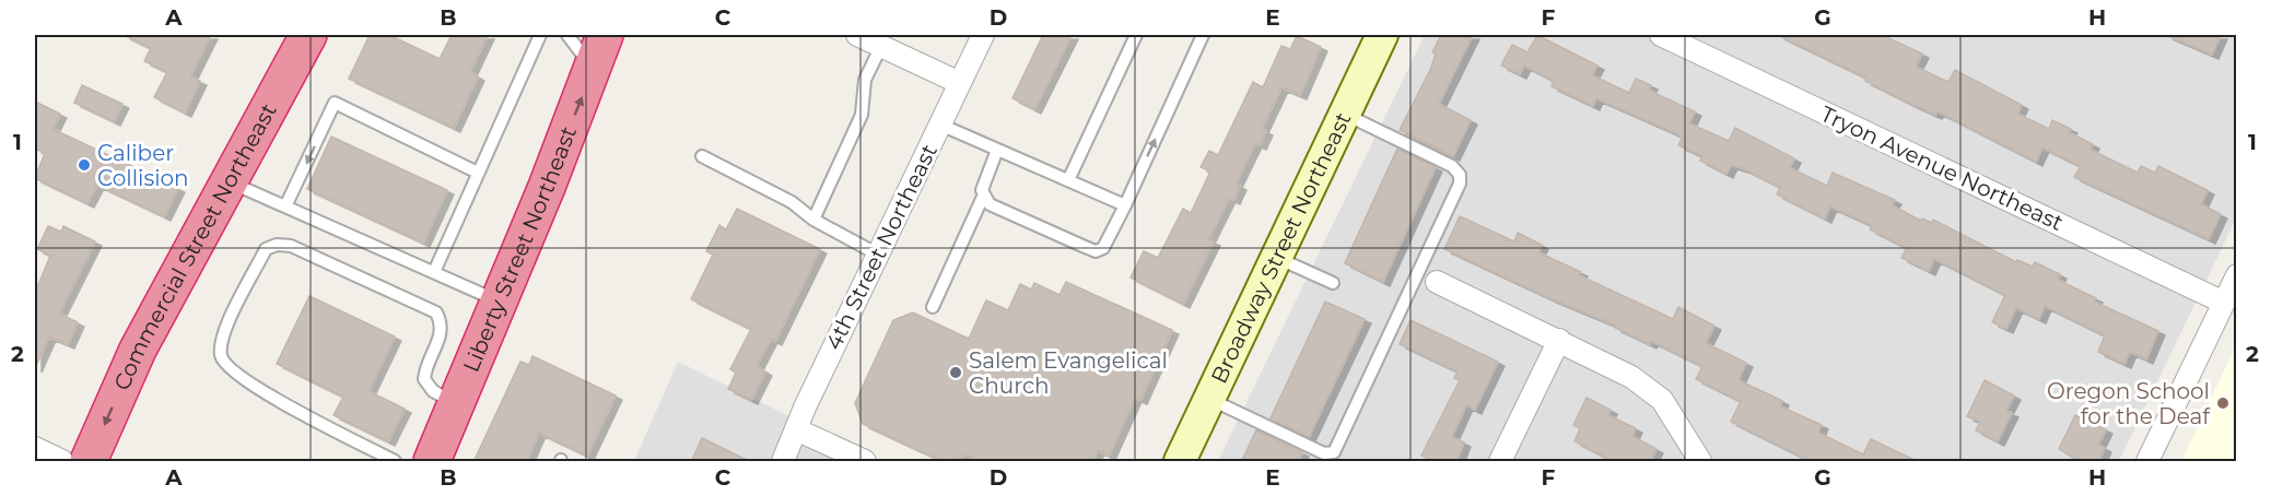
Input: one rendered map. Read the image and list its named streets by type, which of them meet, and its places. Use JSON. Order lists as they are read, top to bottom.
{
  "streets": {
    "highway": ["Commercial Street Northeast", "Liberty Street Northeast"],
    "main road": ["Broadway Street Northeast"],
    "street": ["Tryon Avenue Northeast", "4th Street Northeast"]
  },
  "one_way": ["Commercial Street Northeast", "Liberty Street Northeast"],
  "places": ["Caliber Collision", "Salem Evangelical Church", "Oregon School for the Deaf"],
  "grid": {
    "columns": [
      "A",
      "B",
      "C",
      "D",
      "E",
      "F",
      "G",
      "H"
    ],
    "rows": ["1", "2"]
  }
}
